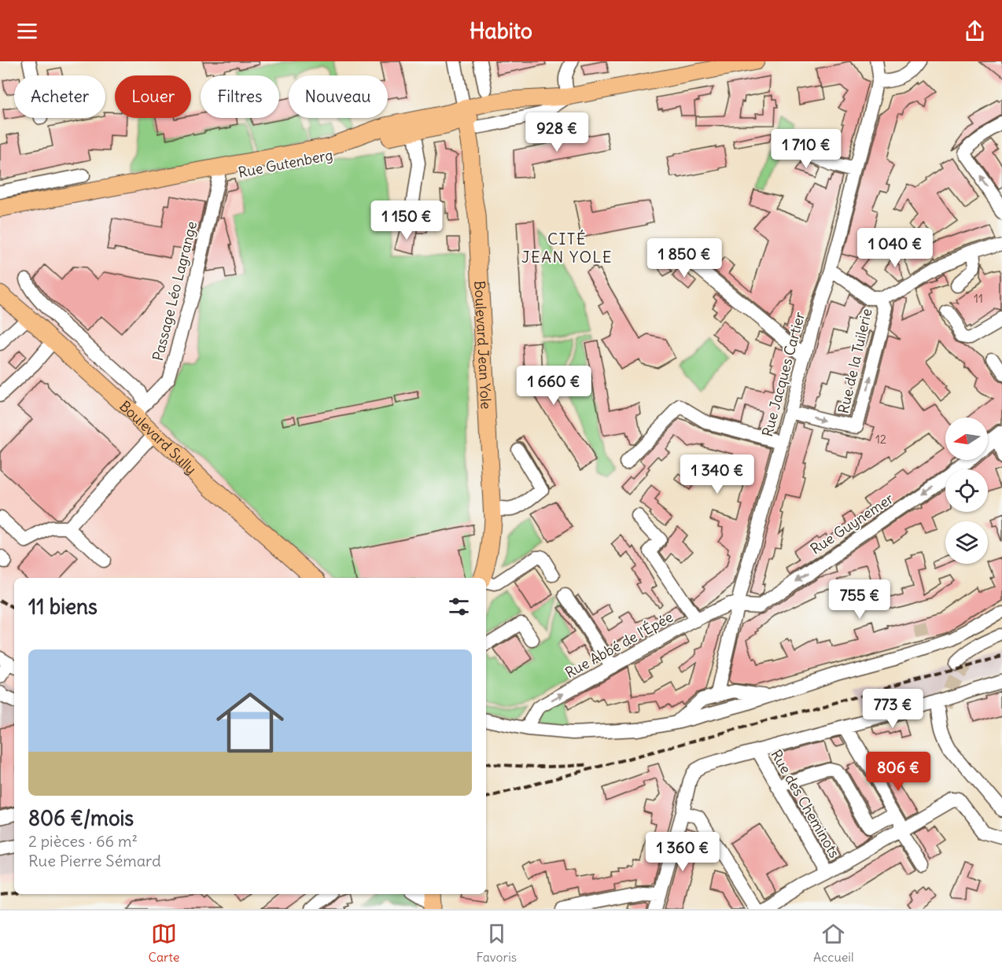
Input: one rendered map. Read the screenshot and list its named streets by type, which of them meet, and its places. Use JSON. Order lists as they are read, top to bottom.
{
  "streets": {
    "main road": ["Rue Gutenberg", "Boulevard Jean Yole", "Boulevard Sully"],
    "street": [
      "Passage Léo Lagrange",
      "Rue de la Tuilerie",
      "Rue Jacques Cartier",
      "Rue Guynemer",
      "Rue Abbé de l'Épée",
      "Rue des Cheminots"
    ]
  },
  "crossings": [
    ["Rue Gutenberg", "Passage Léo Lagrange"],
    ["Rue Gutenberg", "Boulevard Jean Yole"],
    ["Passage Léo Lagrange", "Boulevard Sully"],
    ["Rue de la Tuilerie", "Rue Jacques Cartier"],
    ["Rue Jacques Cartier", "Rue Guynemer"],
    ["Rue Jacques Cartier", "Rue Abbé de l'Épée"],
    ["Rue Guynemer", "Rue Abbé de l'Épée"]
  ],
  "one_way": ["Rue Abbé de l'Épée"],
  "districts": ["CITÉ JEAN YOLE"],
  "house_numbers": ["11", "12"],
  "north": "left",
  "page": {
    "header": "Habito",
    "chip": [
      "Acheter",
      "Louer",
      "Filtres",
      "Nouveau"
    ],
    "price": [
      "928 €",
      "1 710 €",
      "1 150 €",
      "1 040 €",
      "1 850 €",
      "1 660 €",
      "1 340 €",
      "755 €",
      "773 €",
      "806 €",
      "1 360 €"
    ],
    "heading": "11 biens",
    "list": [
      {
        "name": "806 €/mois",
        "note": "2 pièces · 66 m² · Rue Pierre Sémard"
      }
    ],
    "tabs": ["Carte", "Favoris", "Accueil"]
  }
}
